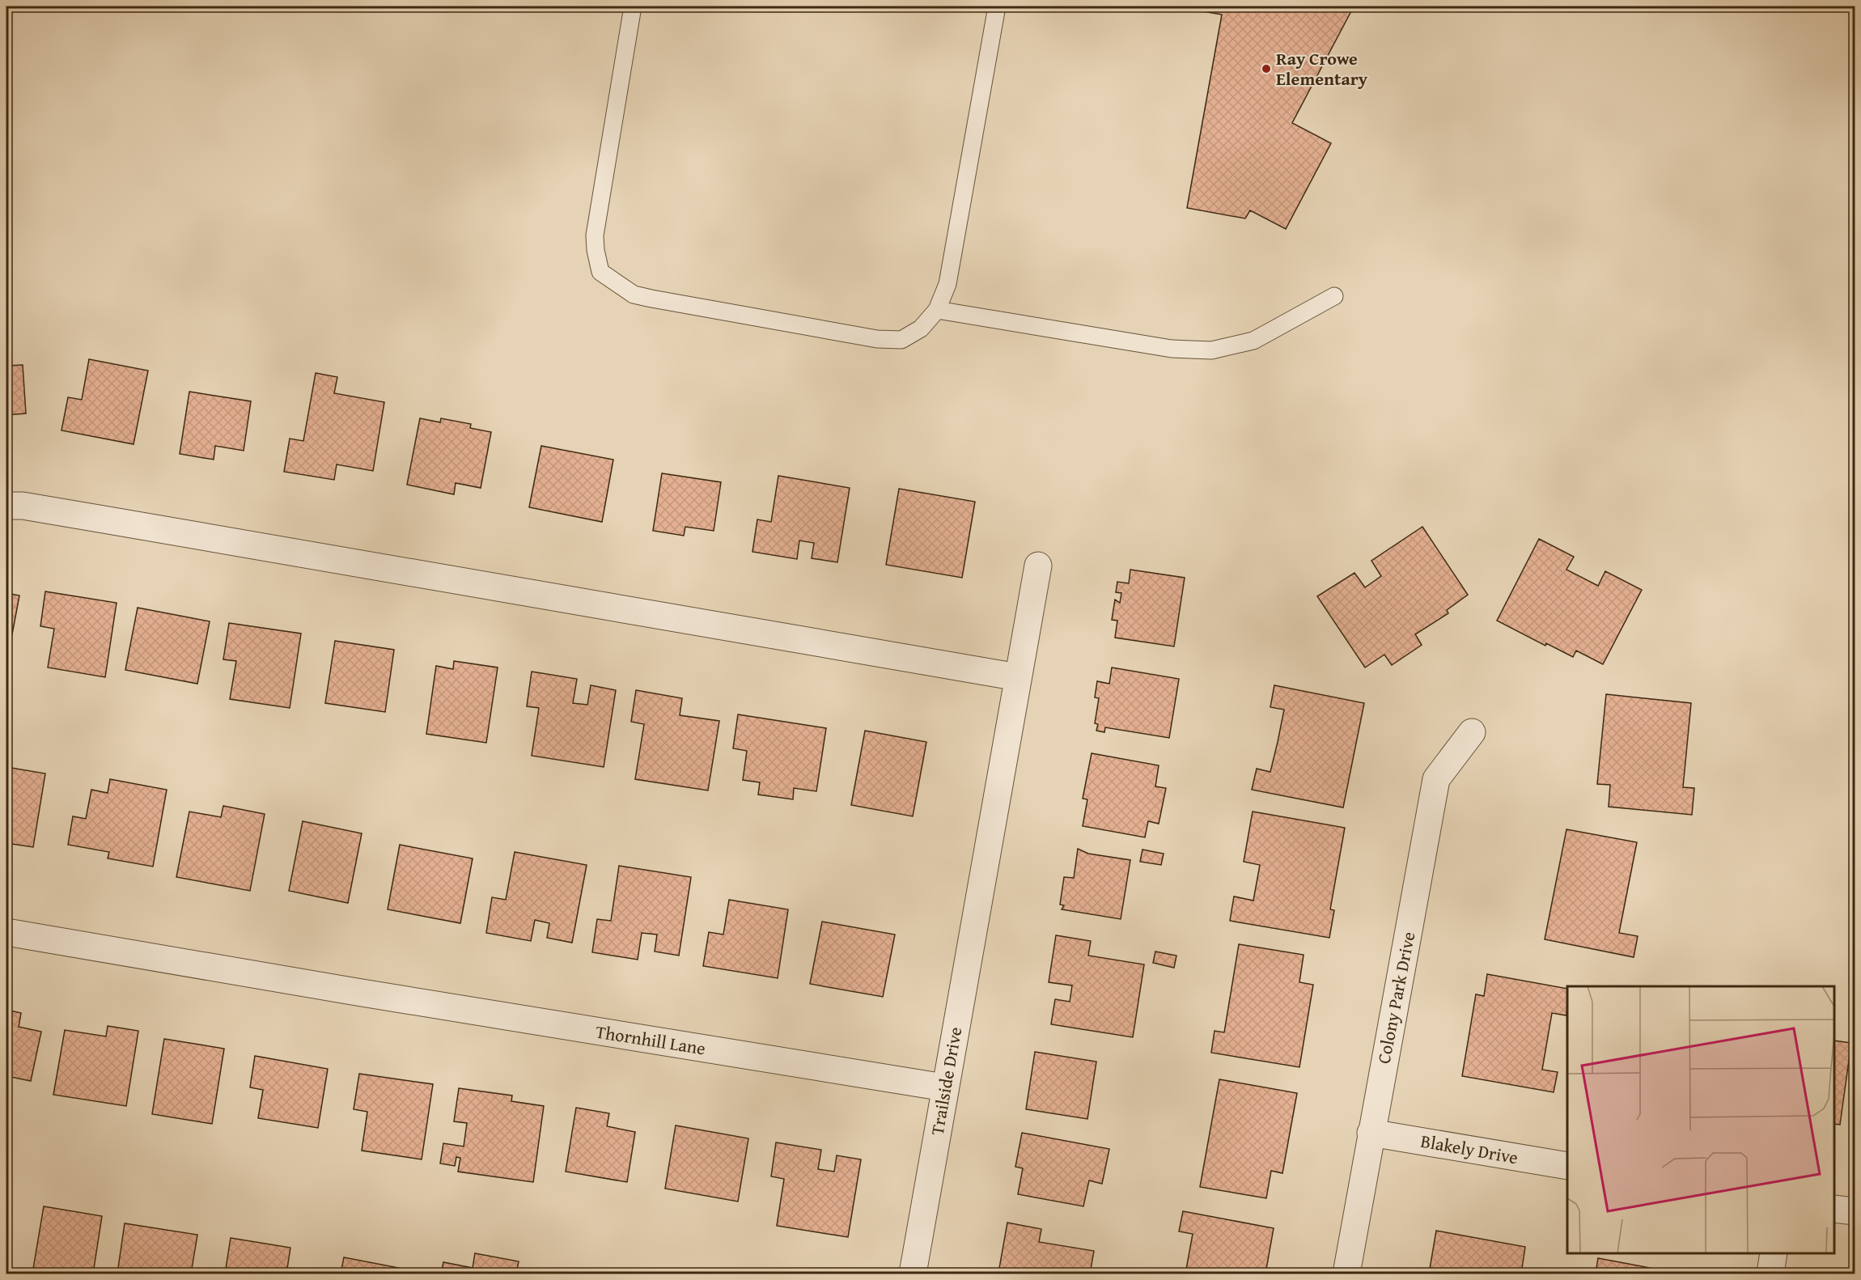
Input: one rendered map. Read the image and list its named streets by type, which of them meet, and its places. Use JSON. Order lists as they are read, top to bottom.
{
  "streets": {
    "street": [
      "Colony Park Drive",
      "Thornhill Lane",
      "Trailside Drive",
      "Blakely Drive"
    ]
  },
  "crossings": [
    ["Colony Park Drive", "Blakely Drive"],
    ["Thornhill Lane", "Trailside Drive"]
  ],
  "places": ["Ray Crowe Elementary"]
}
